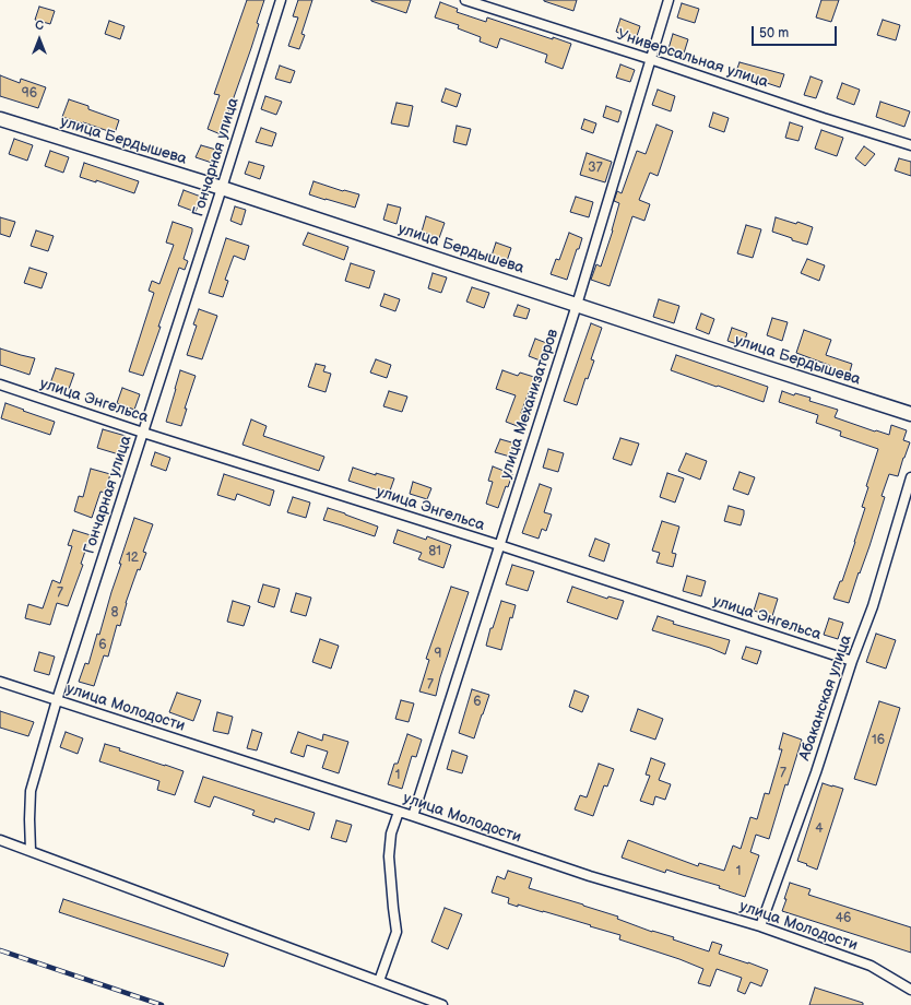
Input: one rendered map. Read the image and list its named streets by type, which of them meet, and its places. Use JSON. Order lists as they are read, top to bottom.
{
  "streets": {
    "street": [
      "Универсальная улица",
      "улица Бердышева",
      "Гончарная улица",
      "улица Энгельса",
      "улица Механизаторов",
      "Абаканская улица",
      "улица Молодости"
    ]
  },
  "crossings": [
    ["Универсальная улица", "улица Механизаторов"],
    ["улица Бердышева", "Гончарная улица"],
    ["улица Бердышева", "улица Механизаторов"],
    ["Гончарная улица", "улица Энгельса"],
    ["Гончарная улица", "улица Молодости"],
    ["улица Энгельса", "улица Механизаторов"],
    ["улица Энгельса", "Абаканская улица"],
    ["улица Механизаторов", "улица Молодости"],
    ["Абаканская улица", "улица Молодости"]
  ],
  "house_numbers": [
    "96",
    "37",
    "81",
    "12",
    "7",
    "8",
    "6",
    "9",
    "7",
    "6",
    "16",
    "7",
    "1",
    "4",
    "1",
    "46"
  ],
  "scale_bar": "50 m",
  "north": "top"
}
